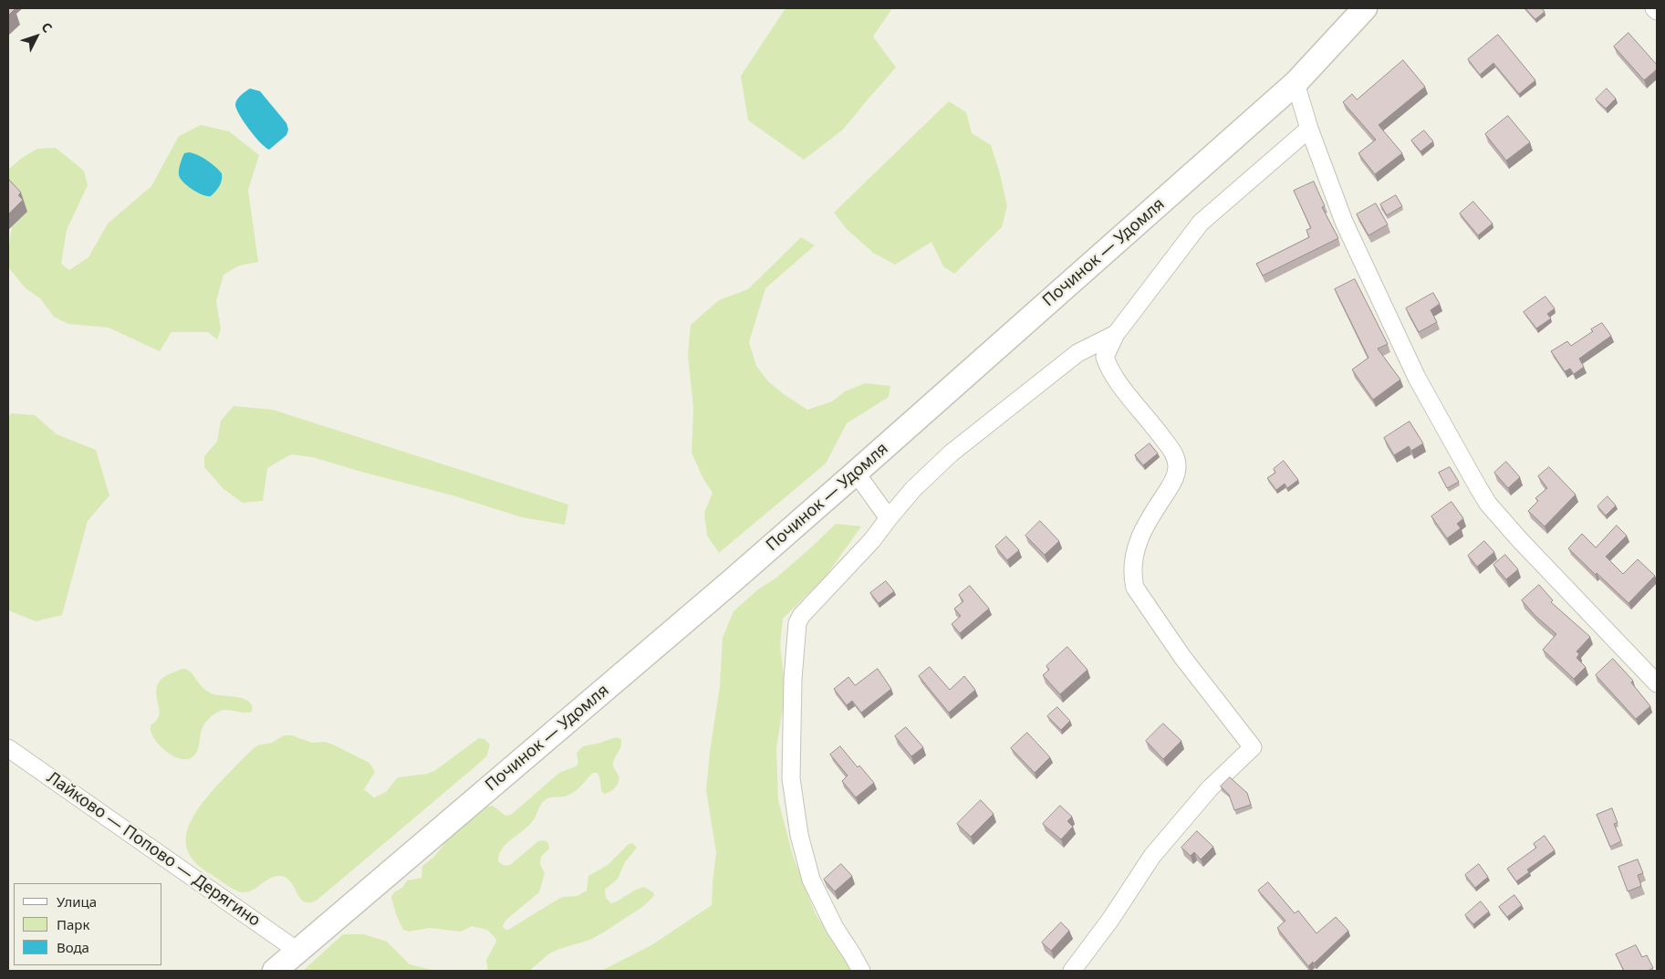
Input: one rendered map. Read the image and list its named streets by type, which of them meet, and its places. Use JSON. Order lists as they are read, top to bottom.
{
  "streets": {
    "main road": ["Починок — Удомля"],
    "street": ["Лайково — Попово — Дерягино"]
  },
  "crossings": [
    ["Починок — Удомля", "Лайково — Попово — Дерягино"]
  ],
  "legend": ["Улица", "Парк", "Вода"],
  "north": "top right"
}
